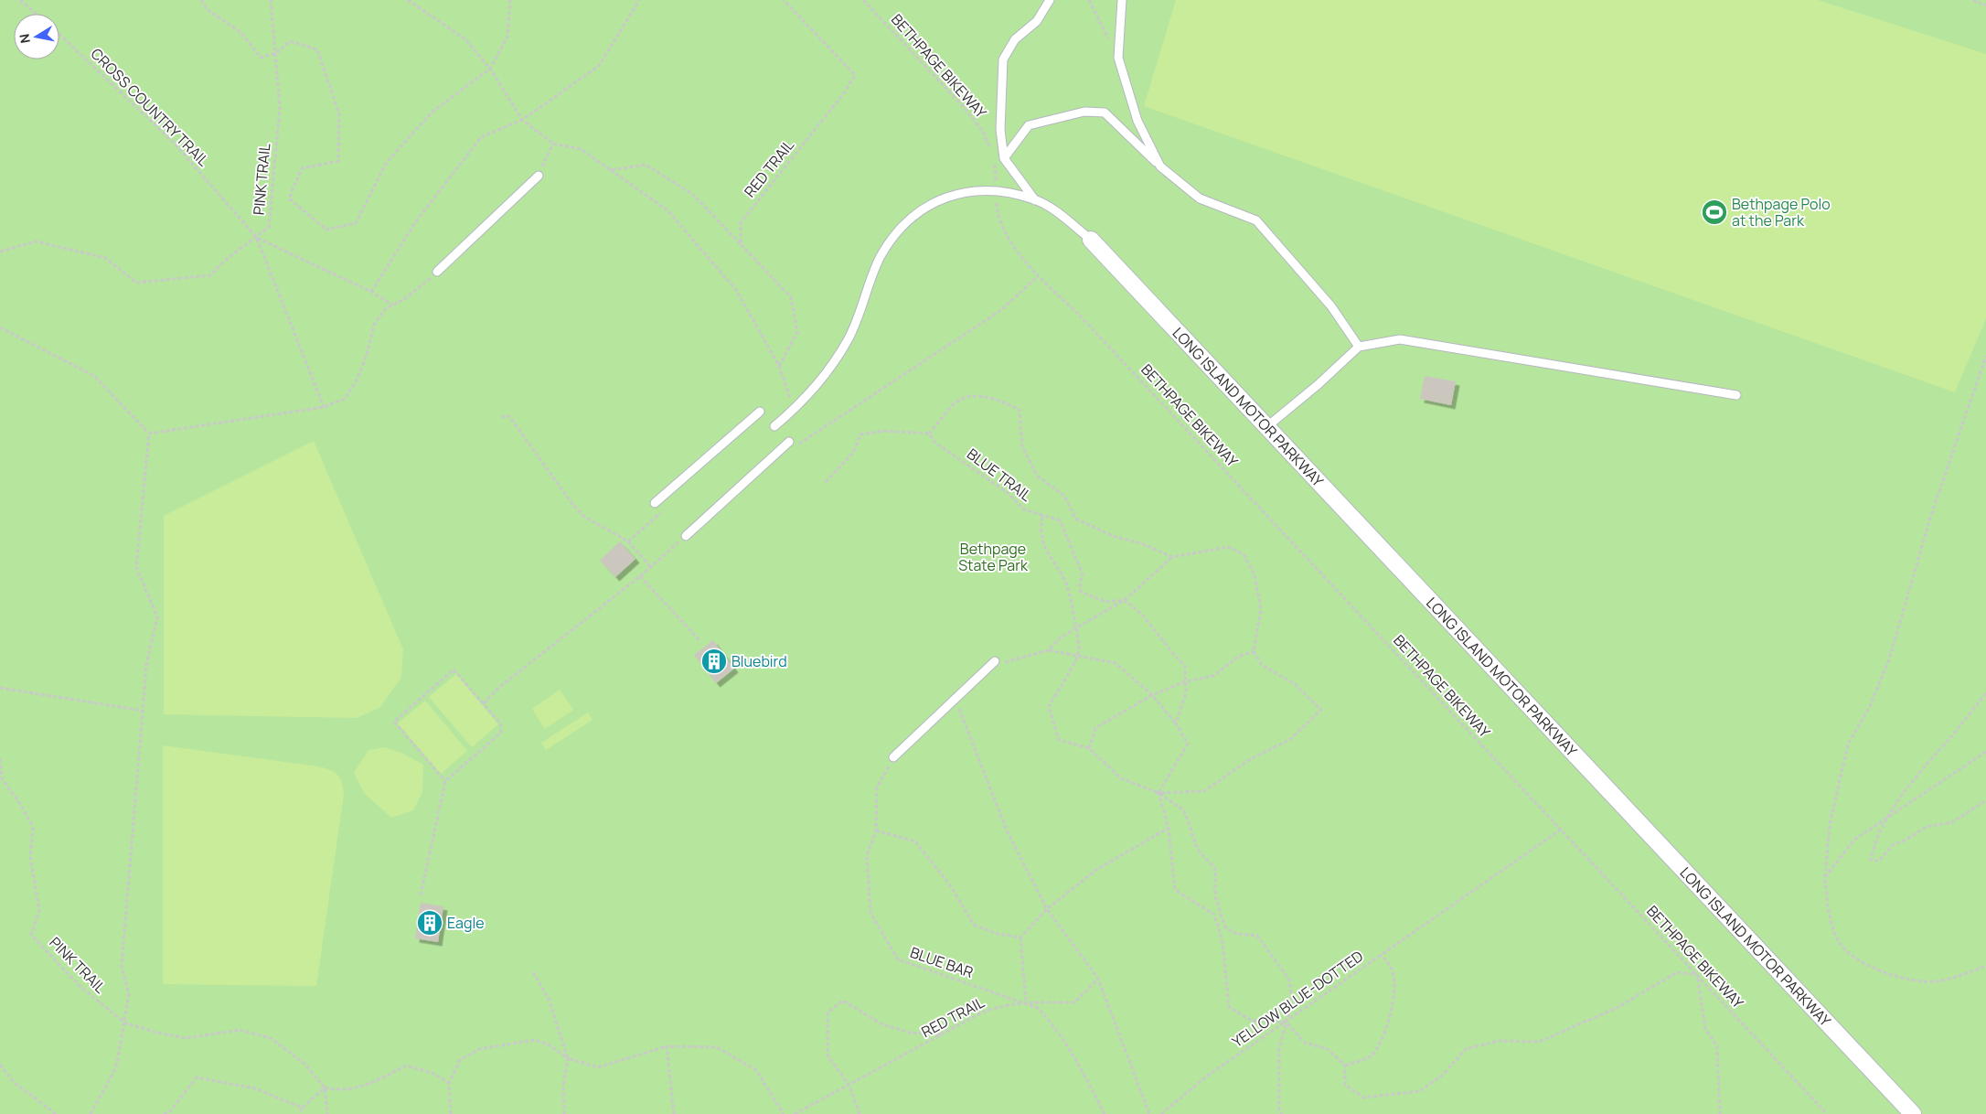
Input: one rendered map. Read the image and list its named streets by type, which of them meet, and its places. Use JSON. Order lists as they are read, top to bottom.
{
  "streets": {
    "street": ["LONG ISLAND MOTOR PARKWAY"],
    "path": [
      "BETHPAGE BIKEWAY",
      "CROSS COUNTRY TRAIL",
      "RED TRAIL",
      "PINK TRAIL",
      "BLUE TRAIL",
      "BLUE BAR",
      "YELLOW BLUE-DOTTED"
    ]
  },
  "crossings": [
    ["CROSS COUNTRY TRAIL", "PINK TRAIL"],
    ["RED TRAIL", "BLUE BAR"]
  ],
  "parks": ["Bethpage State Park"],
  "places": {
    "sports": ["Bethpage Polo at the Park"],
    "building": ["Bluebird", "Eagle"]
  },
  "north": "left"
}
